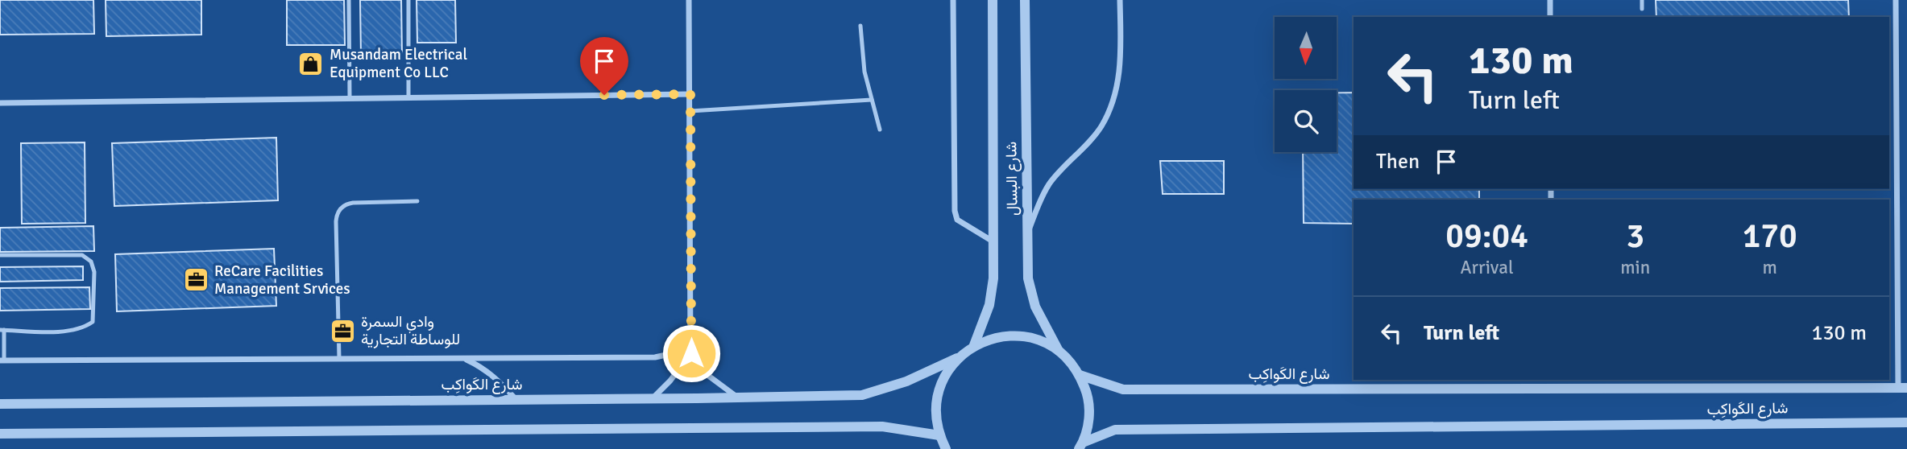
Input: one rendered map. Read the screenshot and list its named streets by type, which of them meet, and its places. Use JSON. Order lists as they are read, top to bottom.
{
  "streets": {
    "street": ["شارع البسال", "شارع الكَواكِب"]
  },
  "places": {
    "shop": ["Musandam Electrical Equipment Co LLC"],
    "office": ["ReCare Facilities Management Srvices", "وادي السمرة للوساطة التجارية"]
  },
  "north": "bottom",
  "page": {
    "turn": ["130 m", "Turn left"],
    "then": "Then",
    "eta": [
      "09:04",
      "Arrival",
      "3",
      "min",
      "170",
      "m"
    ],
    "list": [
      {
        "name": "Turn left",
        "value": "130 m"
      }
    ]
  }
}
